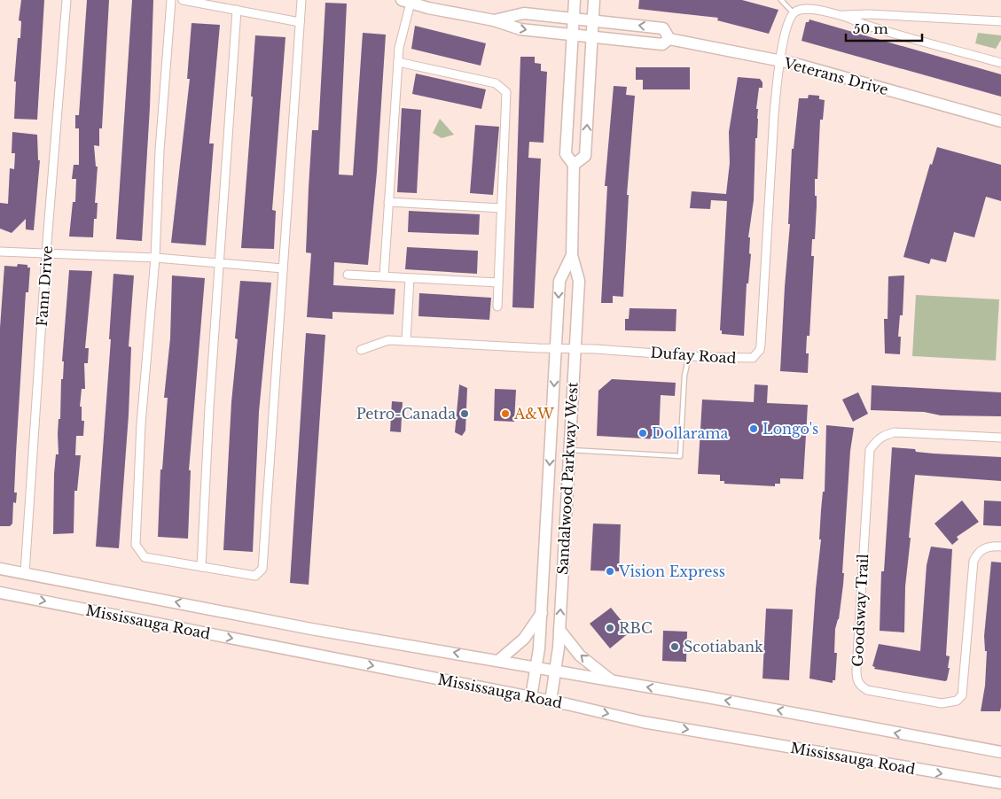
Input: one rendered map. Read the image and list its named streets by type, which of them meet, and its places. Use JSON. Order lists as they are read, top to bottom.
{
  "streets": {
    "main road": ["Veterans Drive", "Sandalwood Parkway West", "Mississauga Road"],
    "street": ["Fann Drive", "Dufay Road", "Goodsway Trail"]
  },
  "crossings": [
    ["Veterans Drive", "Dufay Road"],
    ["Veterans Drive", "Sandalwood Parkway West"],
    ["Fann Drive", "Mississauga Road"],
    ["Dufay Road", "Sandalwood Parkway West"],
    ["Sandalwood Parkway West", "Mississauga Road"]
  ],
  "places": [
    "Petro-Canada",
    "A&W",
    "Longo's",
    "Dollarama",
    "Vision Express",
    "RBC",
    "Scotiabank"
  ],
  "scale_bar": "50 m"
}
